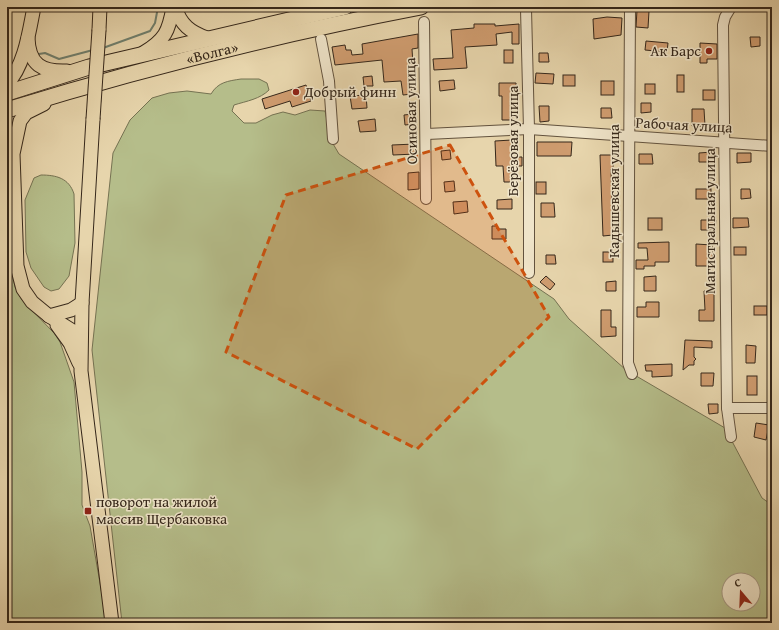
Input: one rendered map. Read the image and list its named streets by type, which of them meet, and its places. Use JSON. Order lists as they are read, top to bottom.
{
  "streets": {
    "highway": ["«Волга»"],
    "street": [
      "Осиновая улица",
      "Рабочая улица",
      "Берёзовая улица",
      "Кадышевская улица",
      "Магистральная улица"
    ]
  },
  "crossings": [
    ["Осиновая улица", "Рабочая улица"],
    ["Рабочая улица", "Берёзовая улица"],
    ["Рабочая улица", "Кадышевская улица"],
    ["Рабочая улица", "Магистральная улица"]
  ],
  "places": {
    "other": ["Ак Барс", "Добрый финн"],
    "transit": ["поворот на жилой массив Щербаковка"]
  },
  "north": "top"
}
